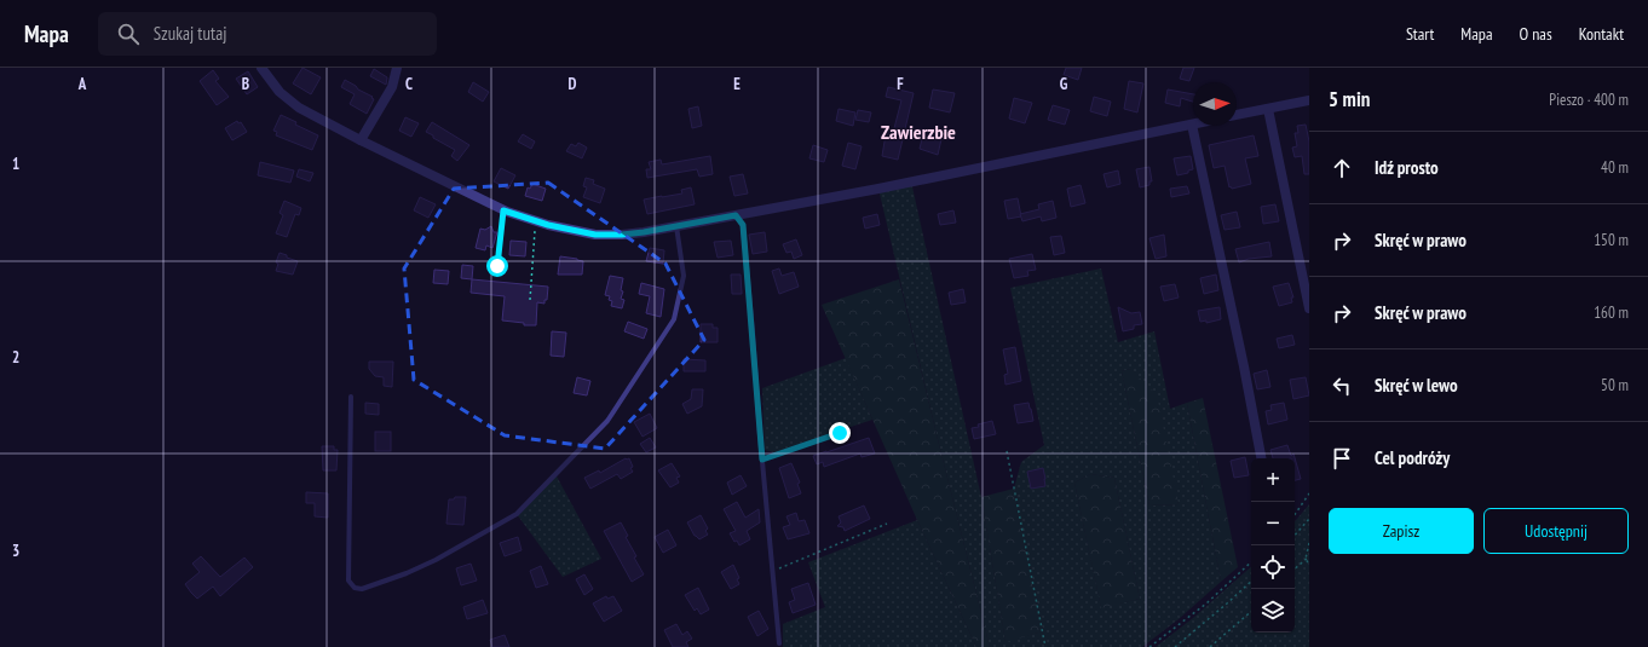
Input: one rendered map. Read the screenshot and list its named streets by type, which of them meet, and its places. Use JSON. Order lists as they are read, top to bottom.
{
  "districts": ["Zawierzbie"],
  "north": "right",
  "page": {
    "header": "Mapa",
    "search": "Szukaj tutaj",
    "nav": [
      "Start",
      "Mapa",
      "O nas",
      "Kontakt"
    ],
    "heading": ["5 min", "Pieszo · 400 m"],
    "list": [
      ["Idź prosto", "40 m"],
      ["Skręć w prawo", "150 m"],
      ["Skręć w prawo", "160 m"],
      ["Skręć w lewo", "50 m"],
      "Cel podróży"
    ],
    "map_buttons": ["+", "−"],
    "buttons": ["Zapisz", "Udostępnij"]
  },
  "grid": {
    "columns": [
      "A",
      "B",
      "C",
      "D",
      "E",
      "F",
      "G"
    ],
    "rows": ["1", "2", "3"]
  }
}
